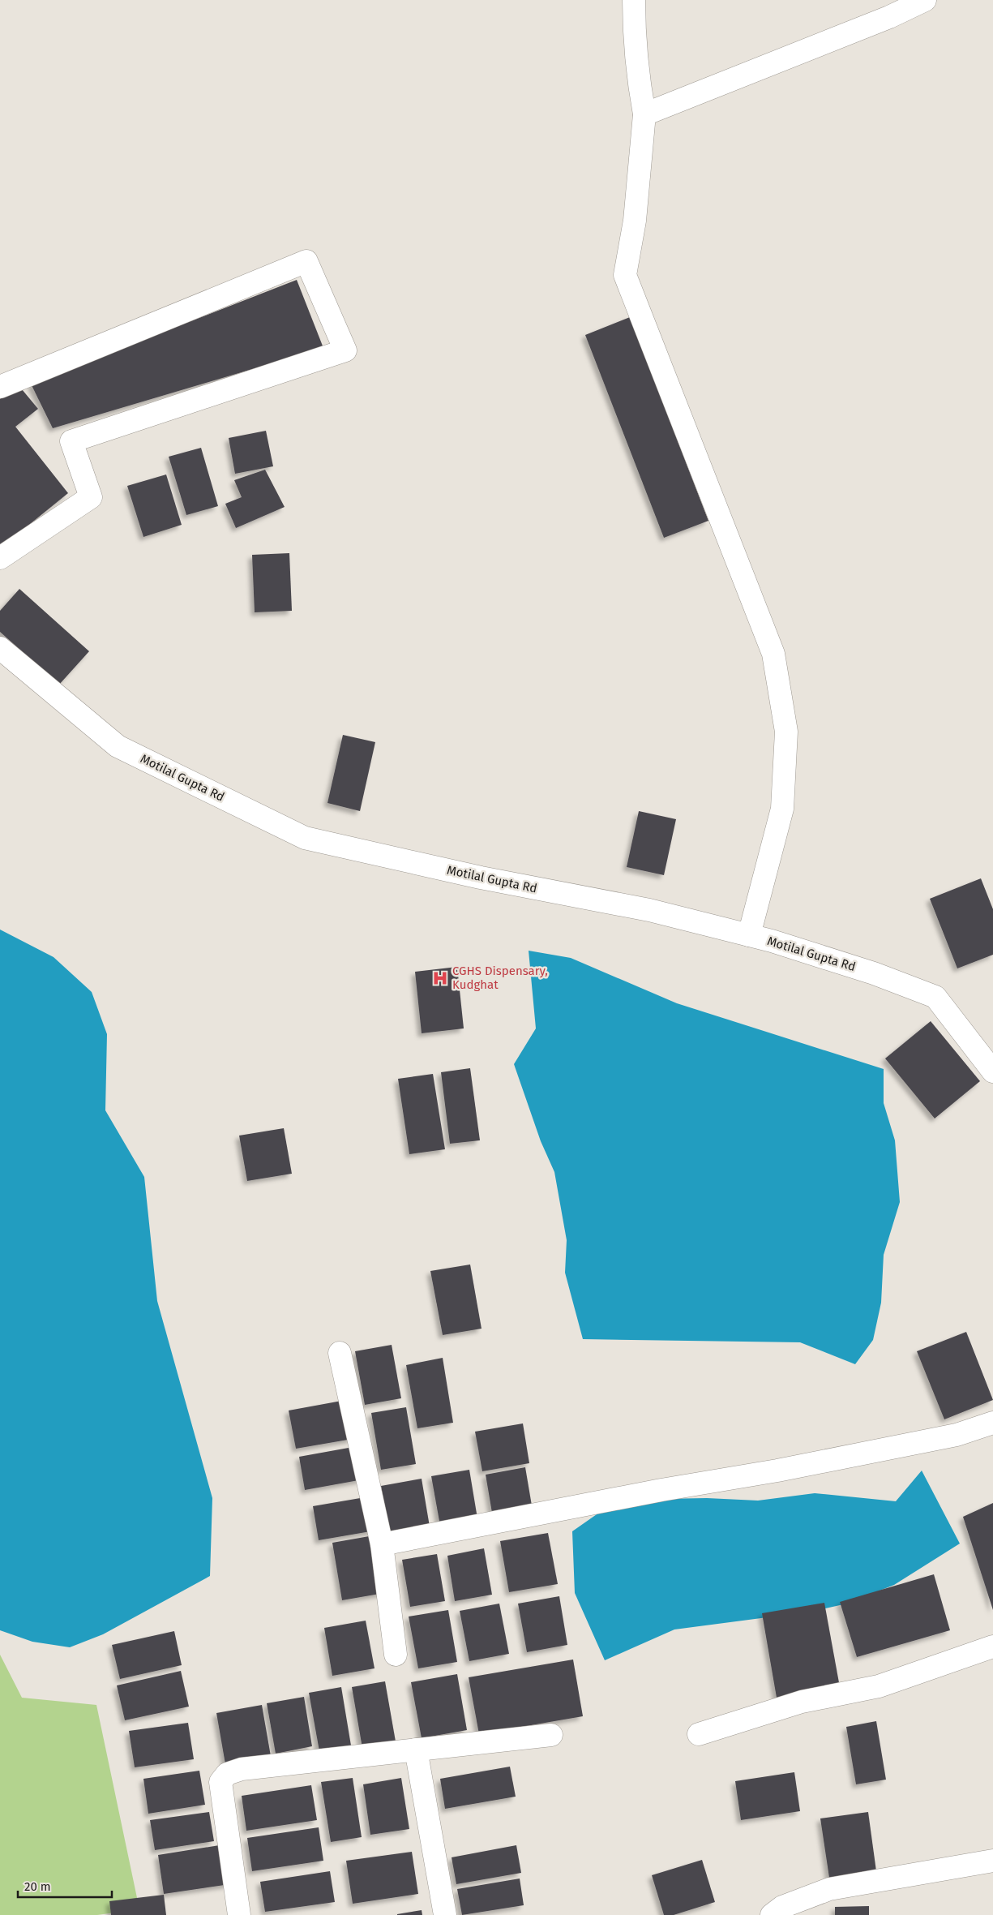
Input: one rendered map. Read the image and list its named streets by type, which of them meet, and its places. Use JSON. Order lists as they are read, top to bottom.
{
  "streets": {
    "street": ["Motilal Gupta Rd"]
  },
  "places": {
    "hospital": ["CGHS Dispensary, Kudghat"]
  },
  "scale_bar": "20 m"
}
